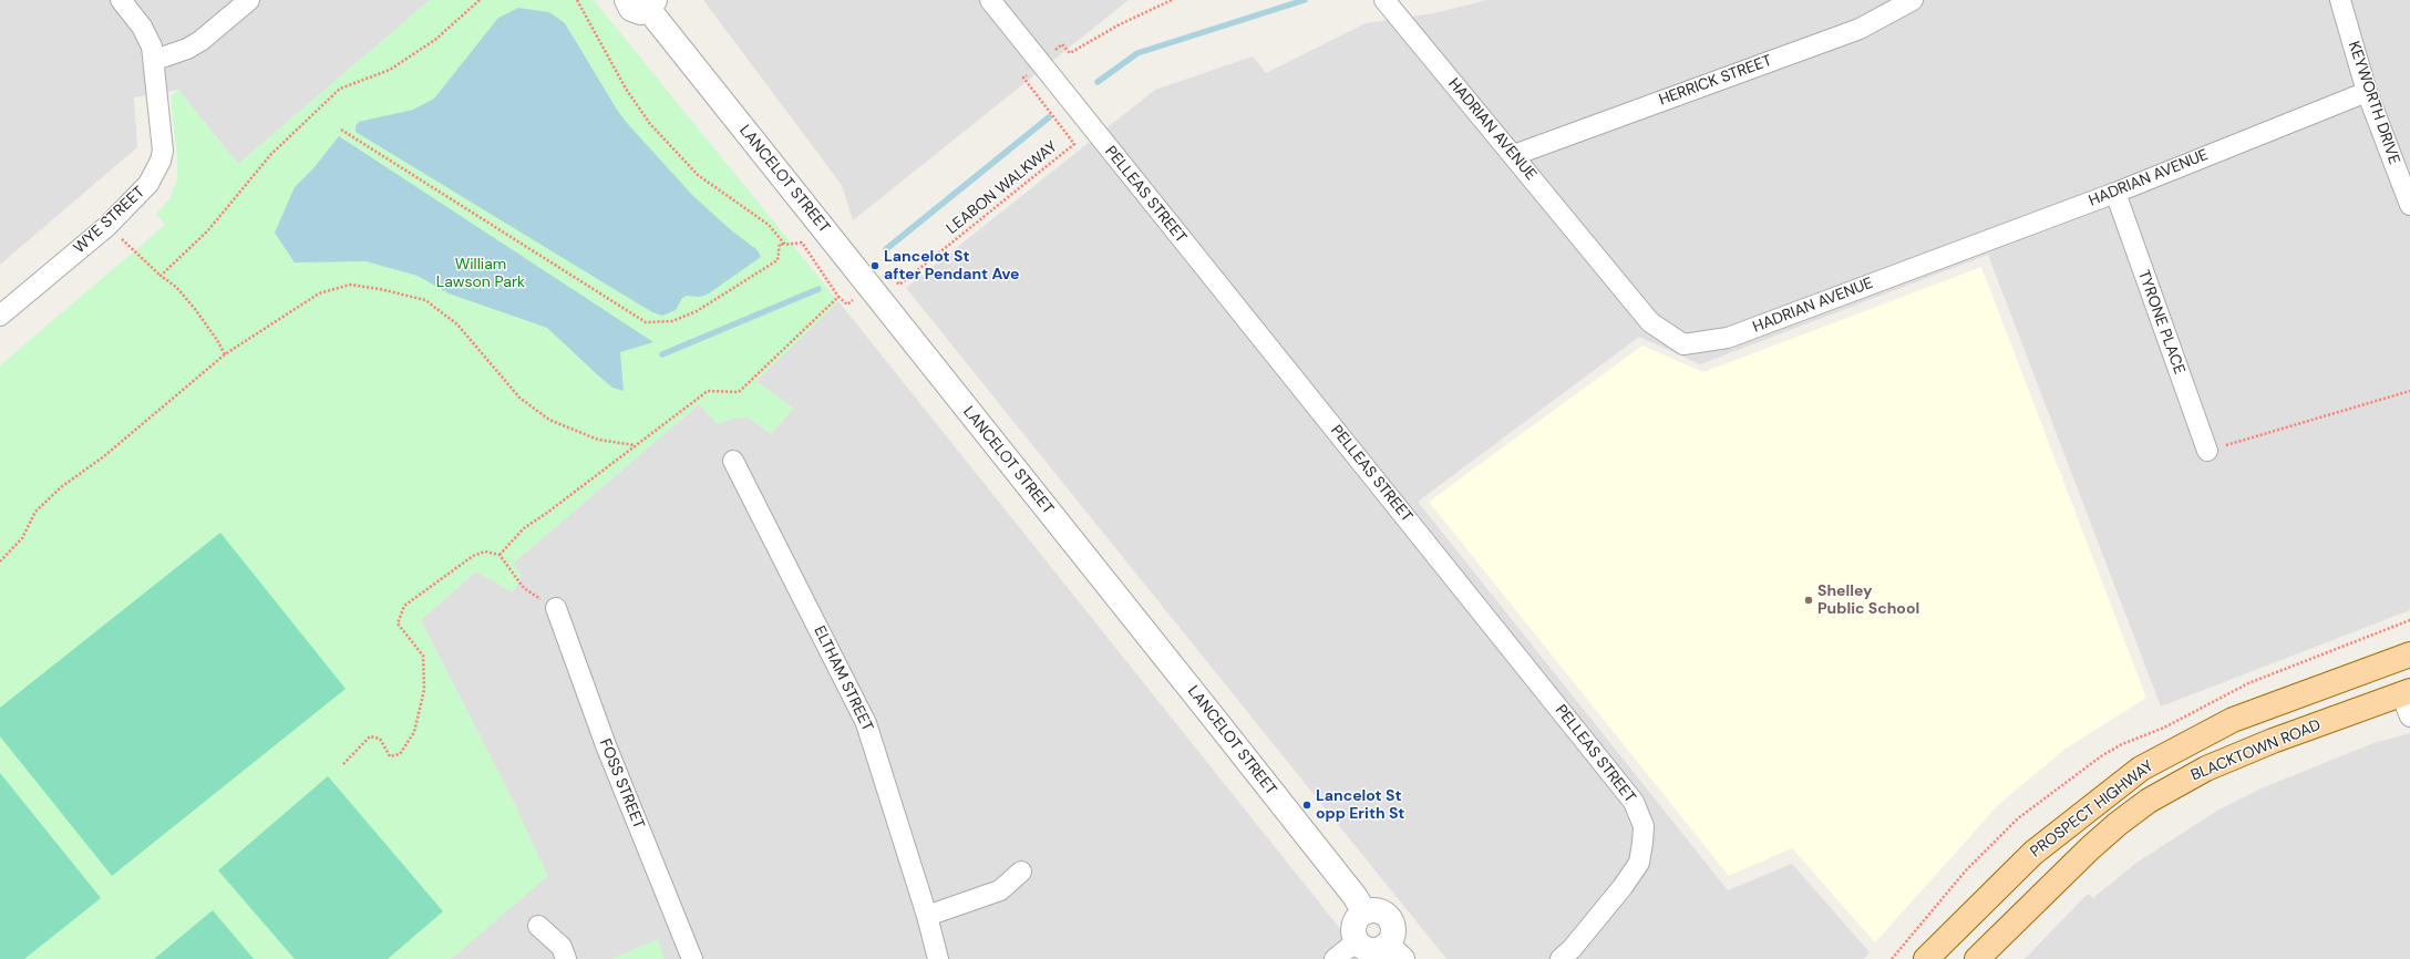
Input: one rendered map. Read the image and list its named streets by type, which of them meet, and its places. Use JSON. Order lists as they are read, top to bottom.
{
  "streets": {
    "main road": ["BLACKTOWN ROAD", "PROSPECT HIGHWAY"],
    "street": [
      "HERRICK STREET",
      "KEYWORTH DRIVE",
      "HADRIAN AVENUE",
      "LANCELOT STREET",
      "PELLEAS STREET",
      "WYE STREET",
      "TYRONE PLACE",
      "ELTHAM STREET",
      "FOSS STREET"
    ],
    "path": ["LEABON WALKWAY"]
  },
  "crossings": [
    ["HERRICK STREET", "HADRIAN AVENUE"],
    ["KEYWORTH DRIVE", "HADRIAN AVENUE"],
    ["HADRIAN AVENUE", "TYRONE PLACE"]
  ],
  "parks": ["William Lawson Park"],
  "places": ["Lancelot St after Pendant Ave", "Shelley Public School", "Lancelot St opp Erith St"]
}
